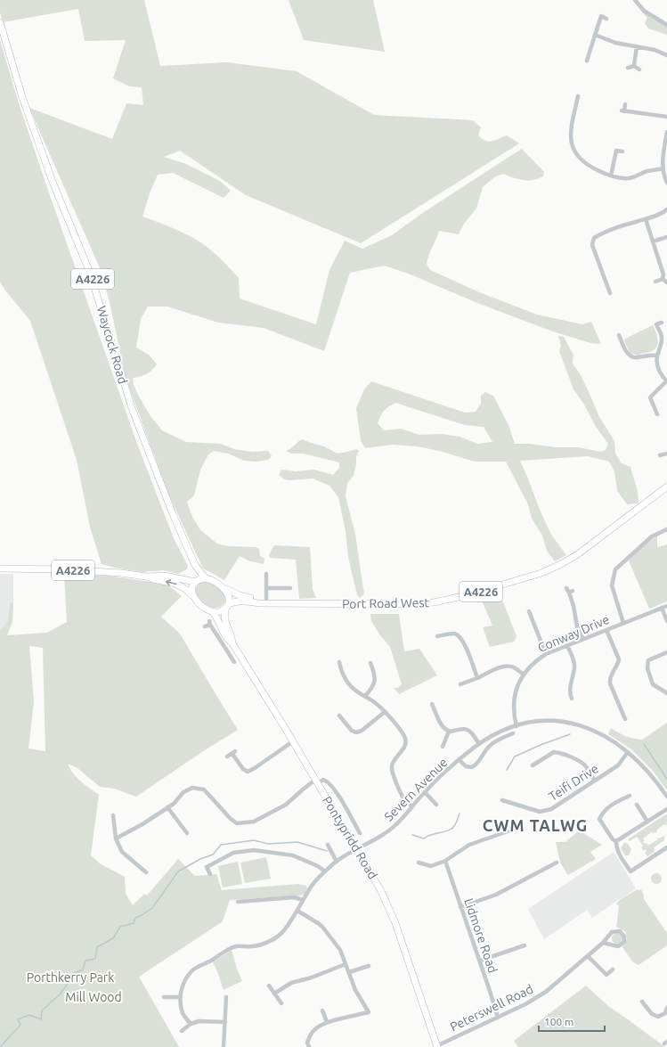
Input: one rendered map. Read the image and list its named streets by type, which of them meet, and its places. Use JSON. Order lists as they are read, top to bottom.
{
  "streets": {
    "main road": [
      "A4226",
      "Waycock Road",
      "Port Road West",
      "Pontypridd Road"
    ],
    "street": [
      "Conway Drive",
      "Teifi Drive",
      "Severn Avenue",
      "Lidmore Road",
      "Peterswell Road"
    ]
  },
  "crossings": [
    ["A4226", "Waycock Road"],
    ["A4226", "Port Road West"],
    ["A4226", "Pontypridd Road"],
    ["Waycock Road", "Port Road West"],
    ["Waycock Road", "Pontypridd Road"],
    ["Port Road West", "Pontypridd Road"],
    ["Conway Drive", "Severn Avenue"],
    ["Teifi Drive", "Severn Avenue"],
    ["Severn Avenue", "Pontypridd Road"],
    ["Pontypridd Road", "Peterswell Road"],
    ["Lidmore Road", "Peterswell Road"]
  ],
  "districts": ["CWM TALWG"],
  "parks": ["Porthkerry Park", "Mill Wood"],
  "scale_bar": "100 m"
}
